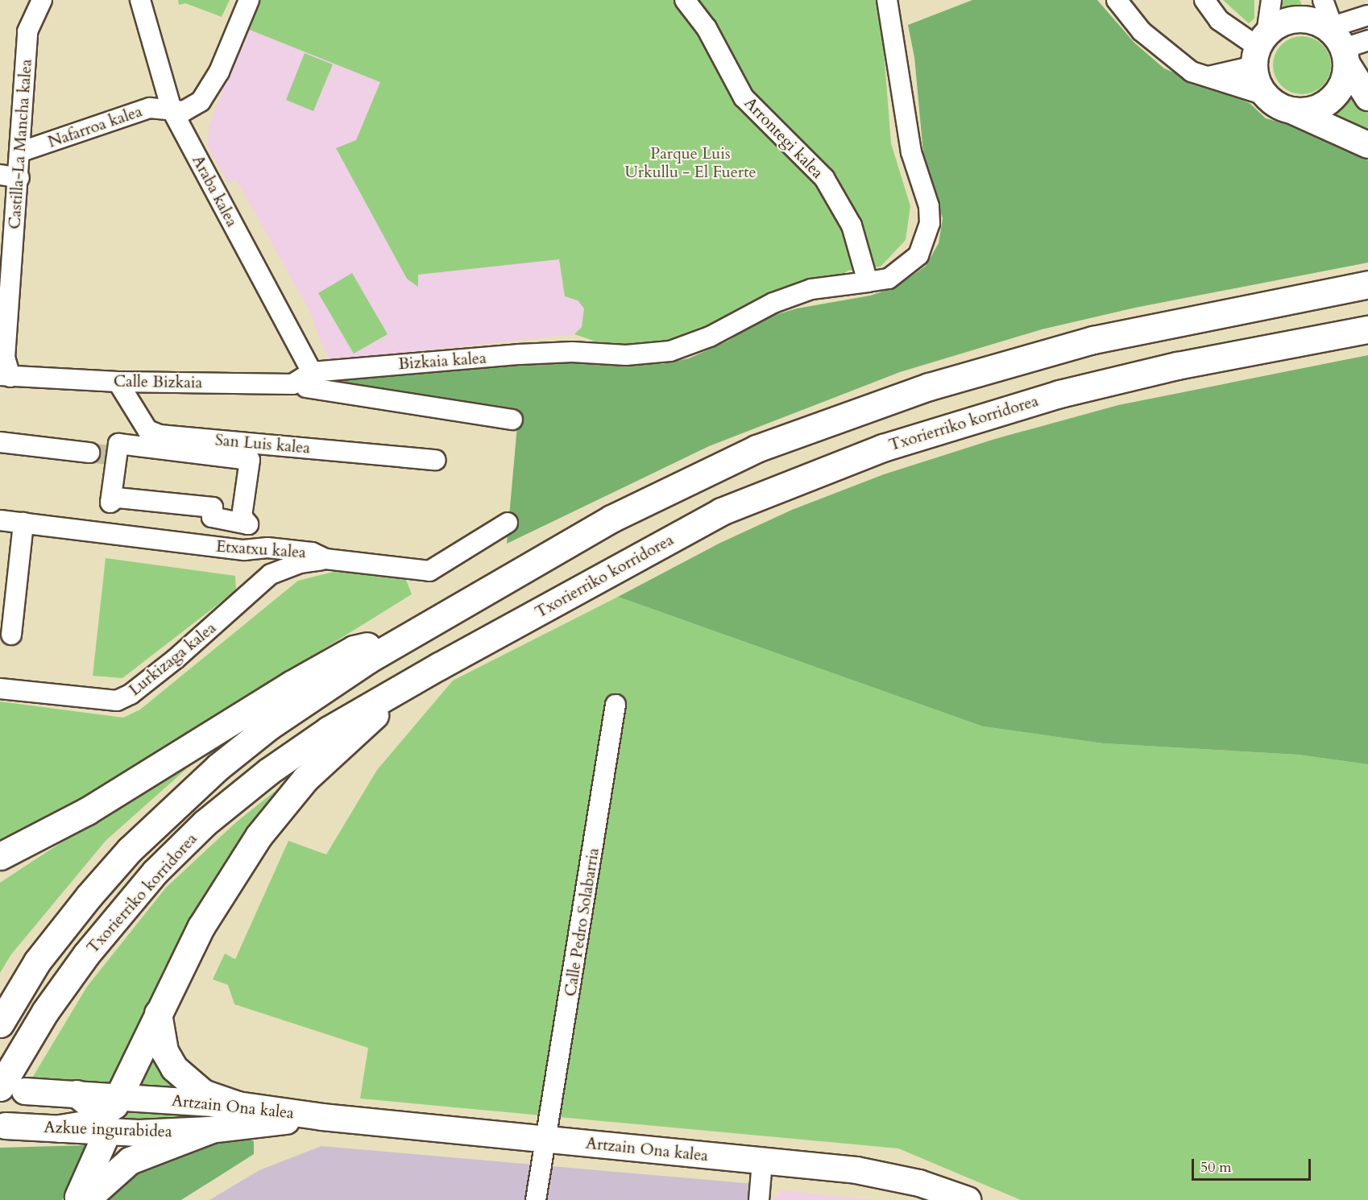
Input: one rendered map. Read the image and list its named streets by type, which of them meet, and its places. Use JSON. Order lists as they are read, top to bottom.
{
  "streets": {
    "highway": ["Txorierriko korridorea"],
    "main road": ["Artzain Ona kalea", "Azkue ingurabidea"],
    "street": [
      "Nafarroa kalea",
      "Arrontegi kalea",
      "Castilla-La Mancha kalea",
      "Araba kalea",
      "Bizkaia kalea",
      "Calle Bizkaia",
      "San Luis kalea",
      "Etxatxu kalea",
      "Lurkizaga kalea",
      "Calle Pedro Solabarria"
    ]
  },
  "crossings": [
    ["Nafarroa kalea", "Castilla-La Mancha kalea"],
    ["Nafarroa kalea", "Araba kalea"],
    ["Arrontegi kalea", "Bizkaia kalea"],
    ["Castilla-La Mancha kalea", "Calle Bizkaia"],
    ["Araba kalea", "Bizkaia kalea"],
    ["Araba kalea", "Calle Bizkaia"],
    ["Bizkaia kalea", "Calle Bizkaia"],
    ["Calle Bizkaia", "San Luis kalea"],
    ["Etxatxu kalea", "Lurkizaga kalea"],
    ["Calle Pedro Solabarria", "Artzain Ona kalea"],
    ["Artzain Ona kalea", "Azkue ingurabidea"]
  ],
  "parks": ["Parque Luis Urkullu - El Fuerte"],
  "scale_bar": "50 m"
}
